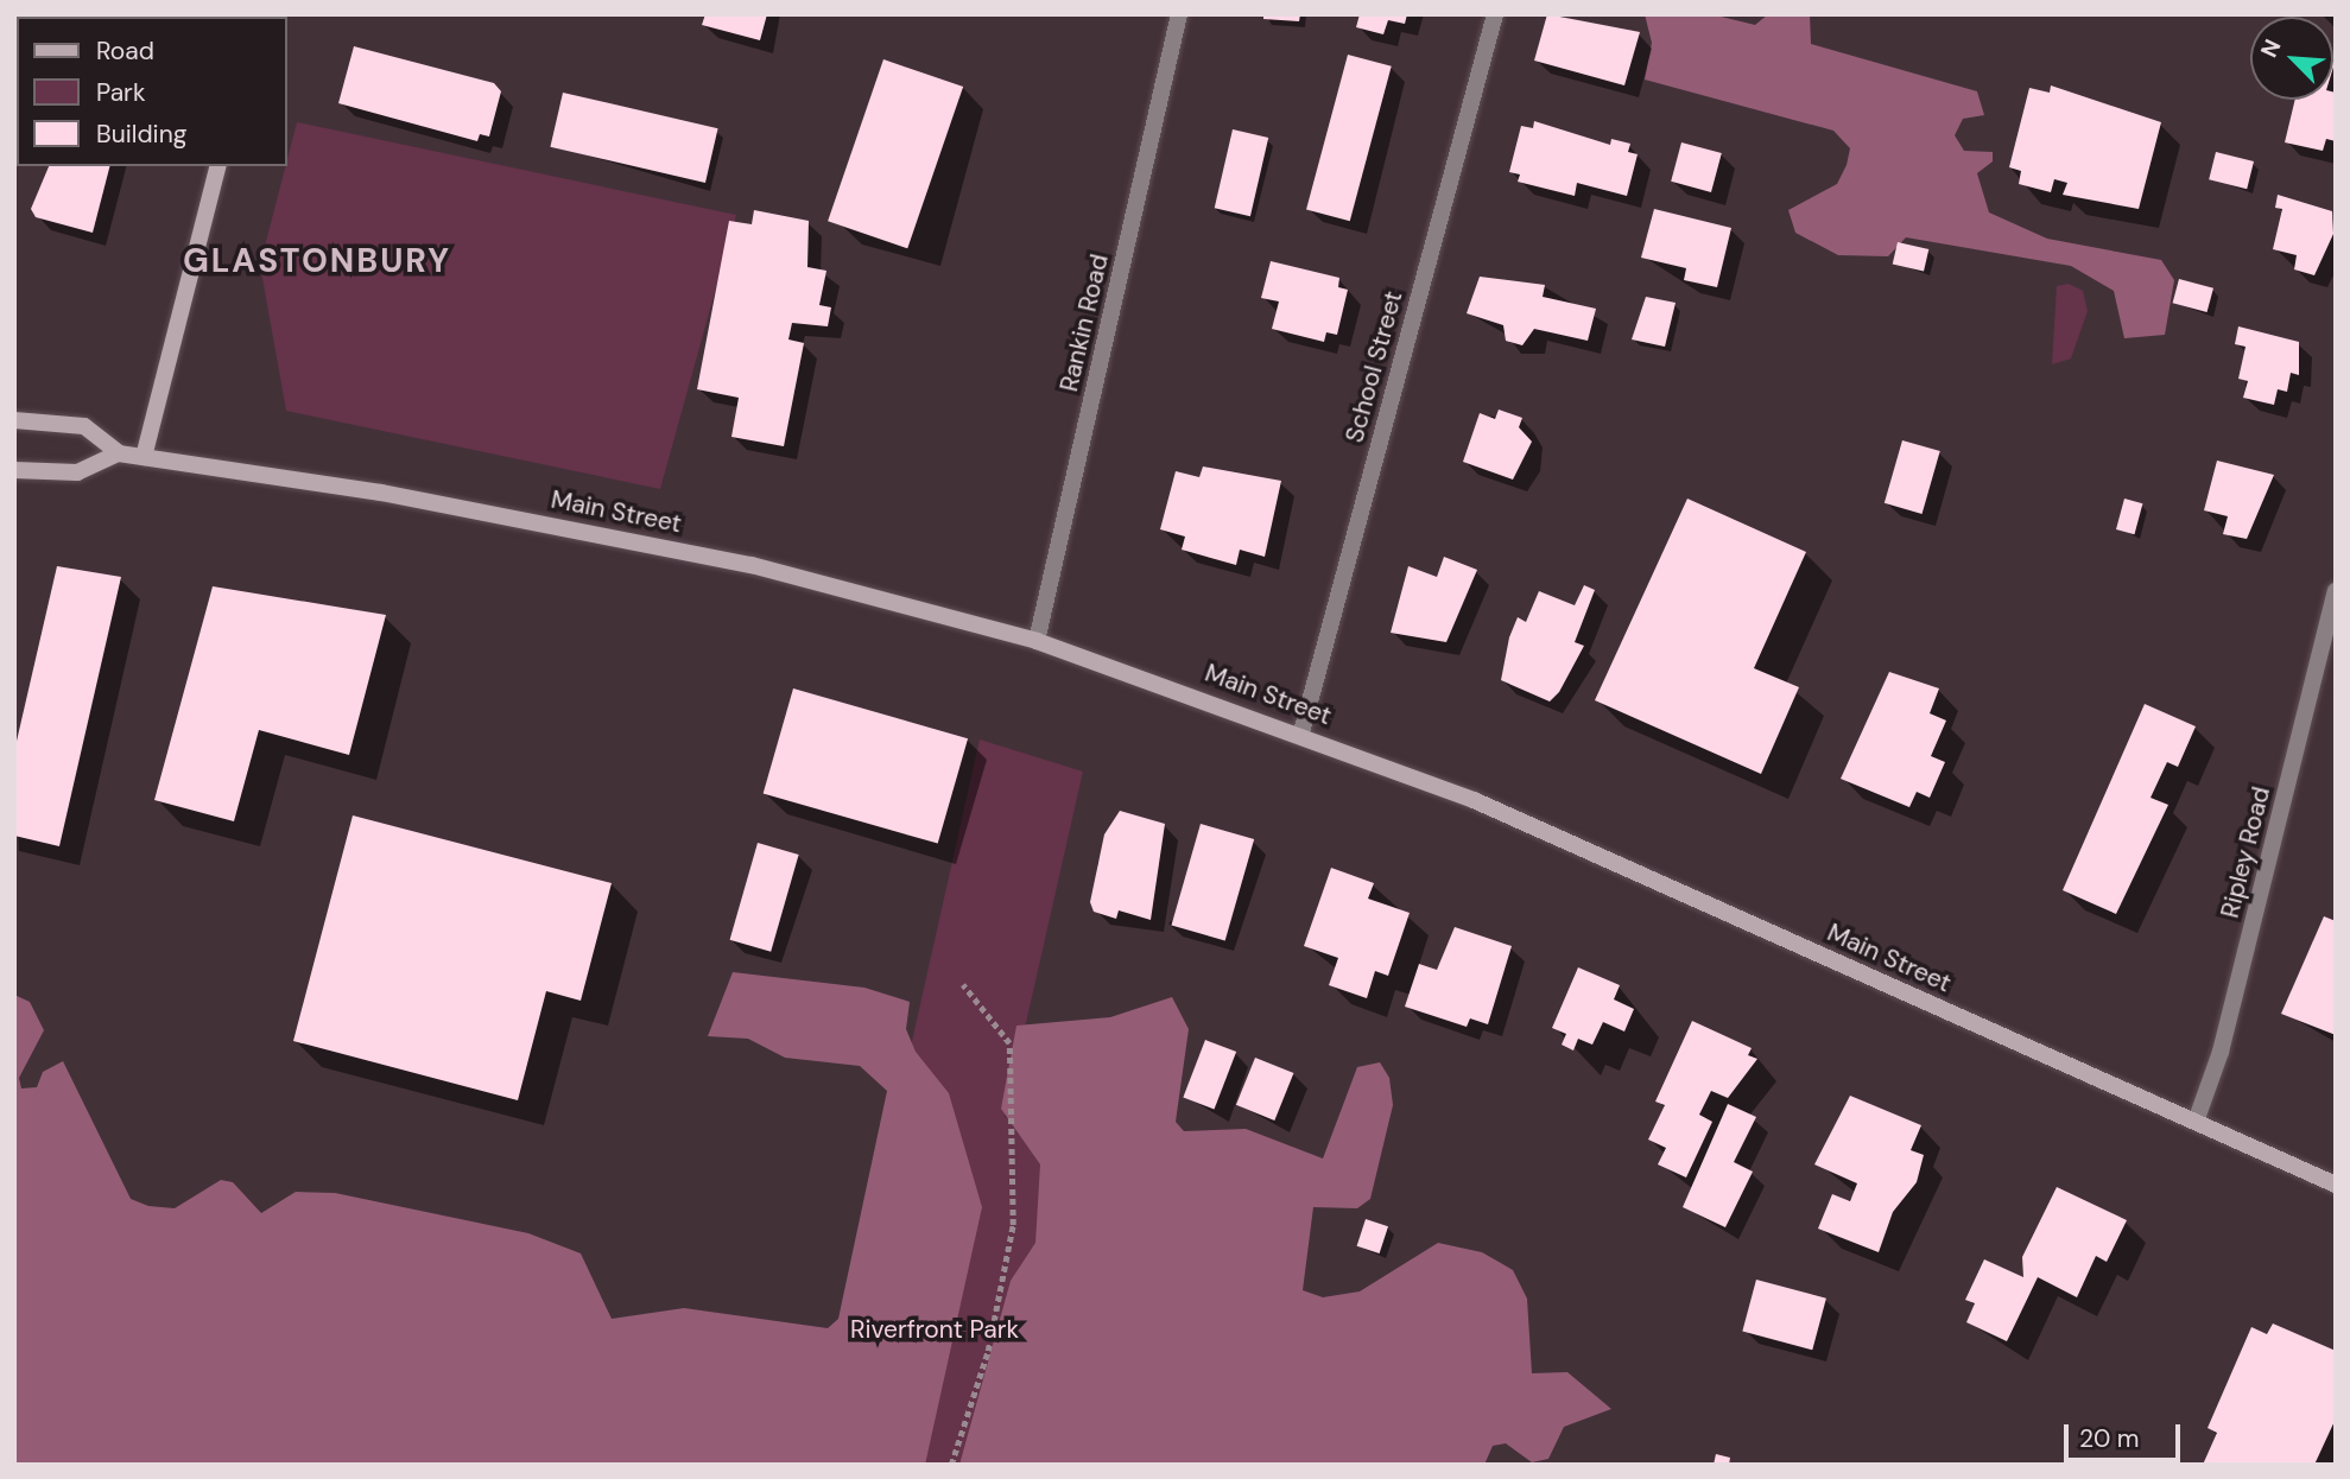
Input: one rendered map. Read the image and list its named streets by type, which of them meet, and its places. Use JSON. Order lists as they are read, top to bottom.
{
  "streets": {
    "main road": ["Main Street"],
    "street": ["Rankin Road", "School Street", "Ripley Road"]
  },
  "crossings": [
    ["Rankin Road", "Main Street"],
    ["School Street", "Main Street"],
    ["Main Street", "Ripley Road"]
  ],
  "districts": ["GLASTONBURY"],
  "parks": ["Riverfront Park"],
  "legend": ["Road", "Park", "Building"],
  "scale_bar": "20 m",
  "north": "top left"
}
